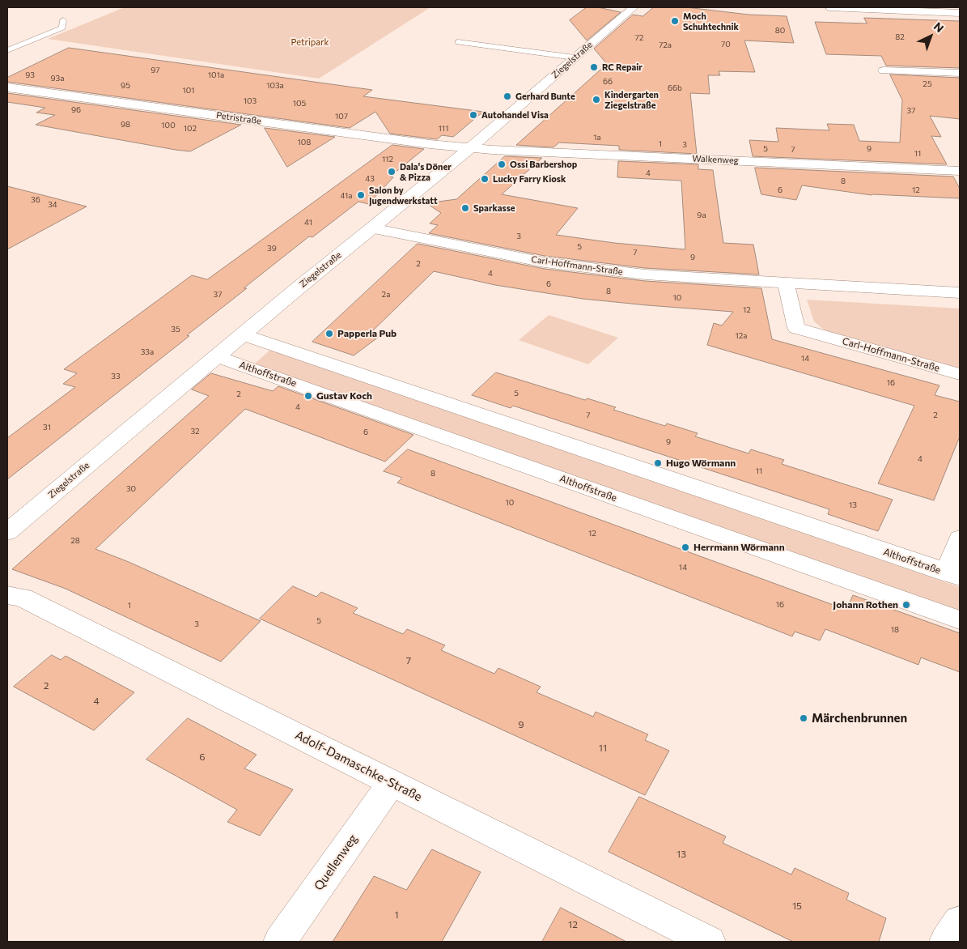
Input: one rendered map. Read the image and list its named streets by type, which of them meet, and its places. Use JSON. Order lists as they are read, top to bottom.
{
  "streets": {
    "street": [
      "Ziegelstraße",
      "Petristraße",
      "Walkenweg",
      "Carl-Hoffmann-Straße",
      "Althoffstraße",
      "Adolf-Damaschke-Straße",
      "Quellenweg"
    ]
  },
  "crossings": [
    ["Ziegelstraße", "Petristraße"],
    ["Ziegelstraße", "Walkenweg"],
    ["Ziegelstraße", "Carl-Hoffmann-Straße"],
    ["Ziegelstraße", "Althoffstraße"],
    ["Petristraße", "Walkenweg"],
    ["Adolf-Damaschke-Straße", "Quellenweg"]
  ],
  "parks": ["Petripark"],
  "places": [
    "Moch Schuhtechnik",
    "RC Repair",
    "Gerhard Bunte",
    "Kindergarten Ziegelstraße",
    "Autohandel Visa",
    "Ossi Barbershop",
    "Dala's Döner & Pizza",
    "Lucky Farry Kiosk",
    "Salon by Jugendwerkstatt",
    "Sparkasse",
    "Papperla Pub",
    "Gustav Koch",
    "Hugo Wörmann",
    "Herrmann Wörmann",
    "Johann Rothen",
    "Märchenbrunnen"
  ],
  "house_numbers": [
    "80",
    "82",
    "72",
    "70",
    "72a",
    "97",
    "93",
    "101a",
    "93a",
    "66",
    "25",
    "95",
    "103a",
    "66b",
    "101",
    "103",
    "105",
    "96",
    "37",
    "107",
    "98",
    "100",
    "102",
    "111",
    "1a",
    "108",
    "1",
    "3",
    "5",
    "9",
    "7",
    "11",
    "112",
    "4",
    "43",
    "8",
    "6",
    "12",
    "41a",
    "36",
    "34",
    "9a",
    "41",
    "3",
    "5",
    "39",
    "7",
    "9",
    "2",
    "4",
    "6",
    "8",
    "37",
    "2a",
    "10",
    "12",
    "35",
    "12a",
    "33a",
    "14",
    "33",
    "16",
    "5",
    "2",
    "4",
    "7",
    "2",
    "31",
    "32",
    "6",
    "9",
    "4",
    "11",
    "8",
    "30",
    "10",
    "13",
    "12",
    "28",
    "14",
    "16",
    "1",
    "5",
    "3",
    "18",
    "7",
    "2",
    "4",
    "9",
    "11",
    "6",
    "13",
    "15",
    "1",
    "12"
  ],
  "north": "top right"
}
